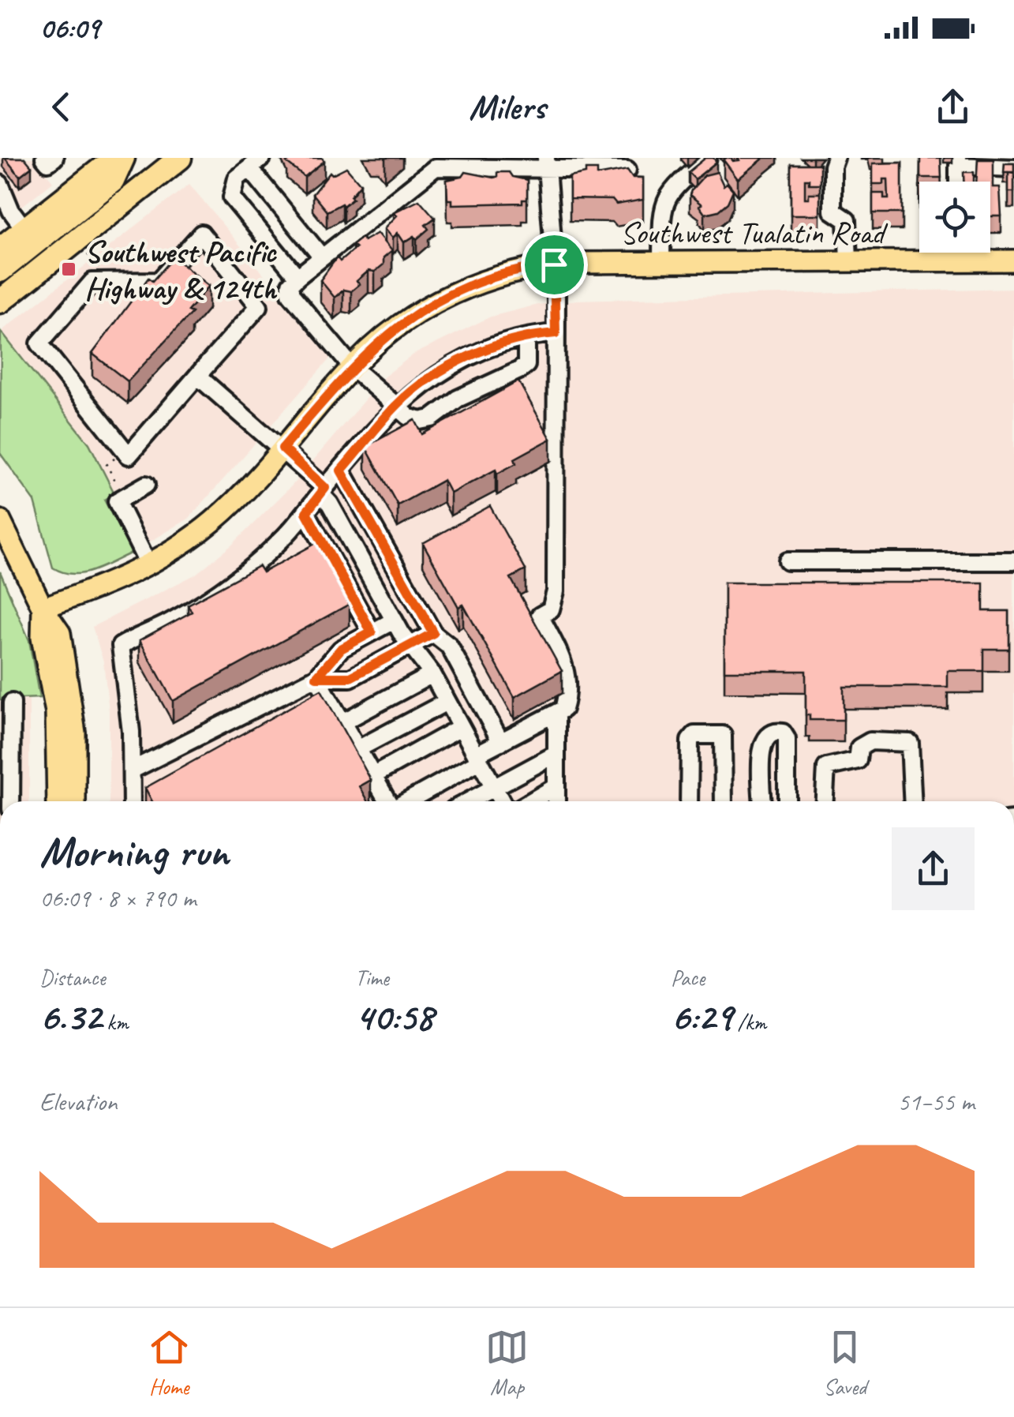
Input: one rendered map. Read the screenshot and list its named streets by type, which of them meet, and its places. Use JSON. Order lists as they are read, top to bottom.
{
  "streets": {
    "main road": ["Southwest Tualatin Road"]
  },
  "places": {
    "transit": ["Southwest Pacific Highway & 124th"]
  },
  "page": {
    "status": "06:09",
    "header": "Milers",
    "heading": ["Morning run", "06:09 · 8 × 790 m"],
    "stats": [
      ["Distance", "6.32 km"],
      ["Time", "40:58"],
      ["Pace", "6:29 /km"]
    ],
    "chart": ["Elevation", "51–55 m"],
    "tabs": ["Home", "Map", "Saved"]
  }
}
